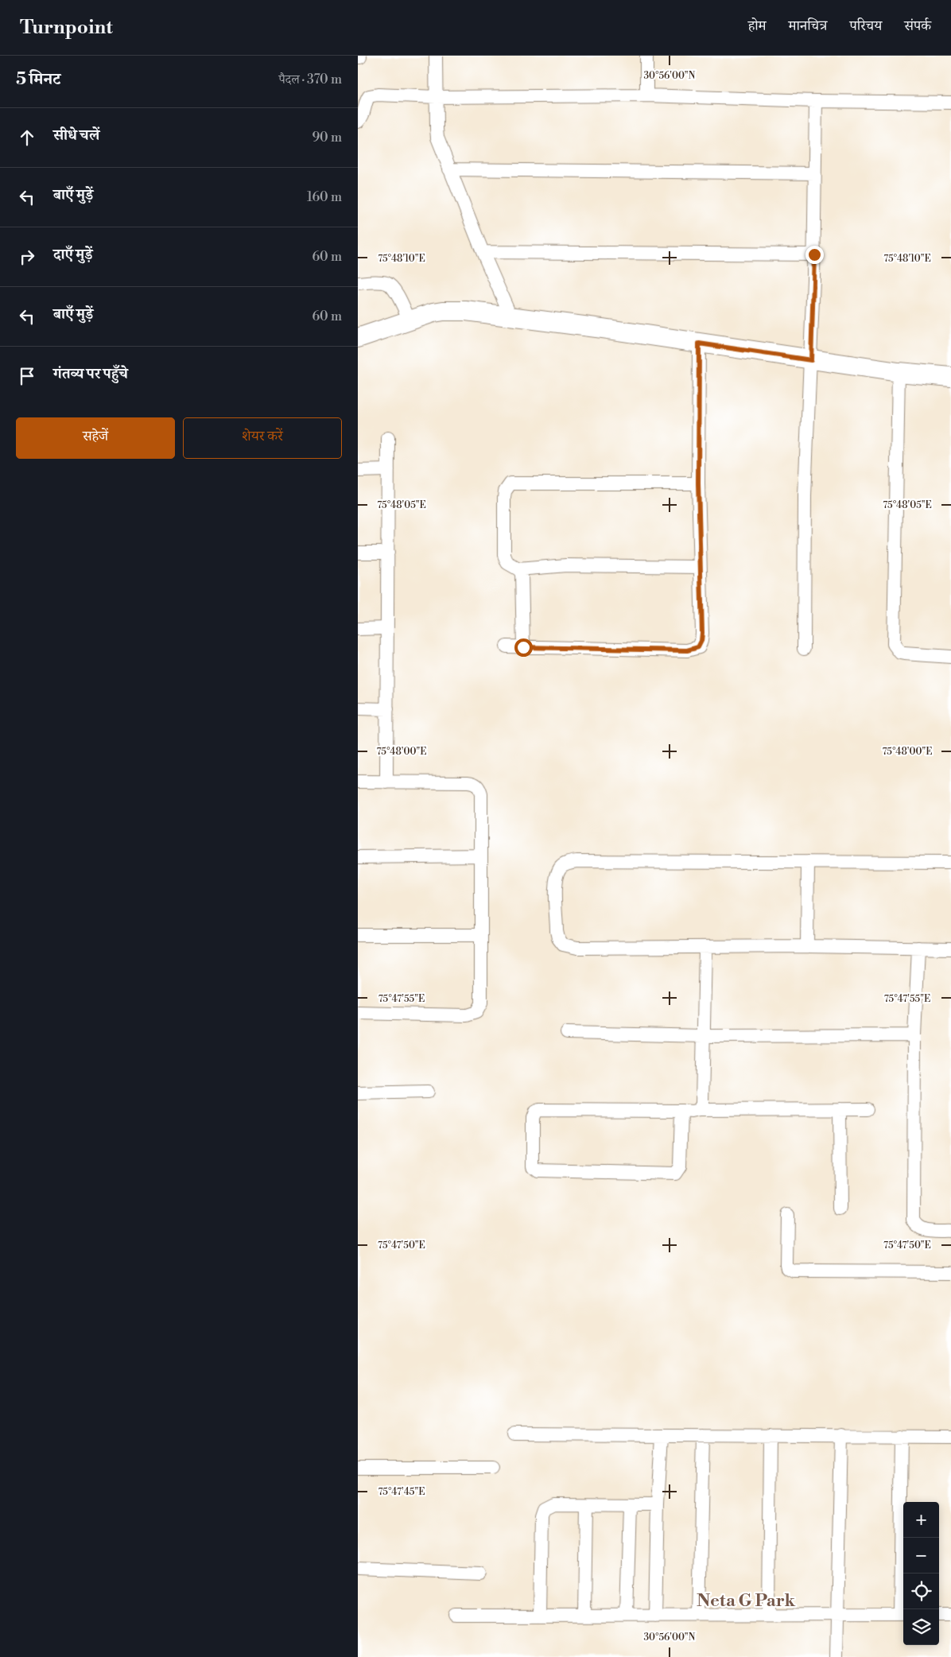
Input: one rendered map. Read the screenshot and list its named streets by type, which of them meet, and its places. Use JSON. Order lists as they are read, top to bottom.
{
  "districts": ["Neta G Park"],
  "page": {
    "header": "Turnpoint",
    "nav": [
      "होम",
      "मानचित्र",
      "परिचय",
      "संपर्क"
    ],
    "heading": ["5 मिनट", "पैदल · 370 m"],
    "list": [
      ["सीधे चलें", "90 m"],
      ["बाएँ मुड़ें", "160 m"],
      ["दाएँ मुड़ें", "60 m"],
      ["बाएँ मुड़ें", "60 m"],
      "गंतव्य पर पहुँचे"
    ],
    "buttons": ["सहेजें", "शेयर करें"],
    "map_buttons": ["+", "−"]
  },
  "coordinates": [
    "30°56'00\"N",
    "75°48'10\"E",
    "75°48'05\"E",
    "75°48'00\"E",
    "75°47'55\"E",
    "75°47'50\"E",
    "75°47'45\"E"
  ]
}
